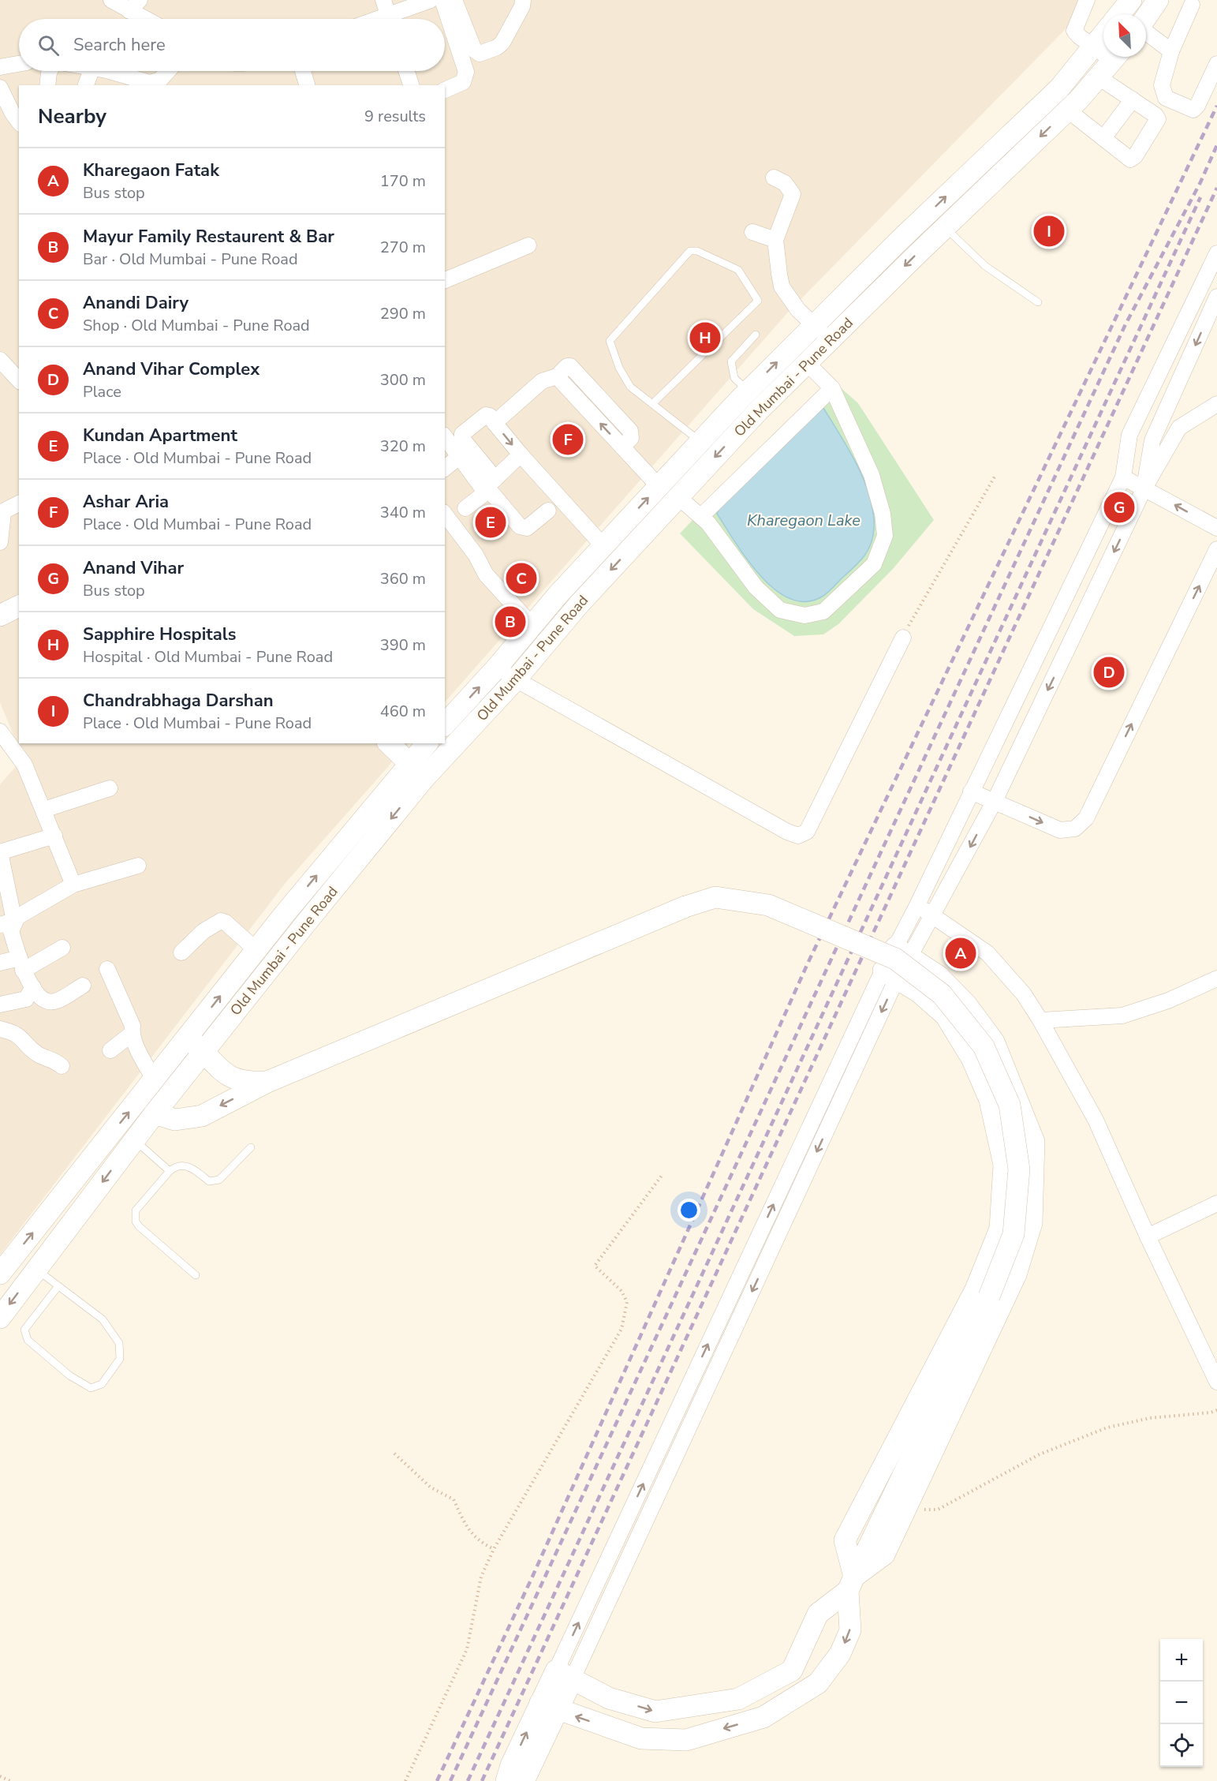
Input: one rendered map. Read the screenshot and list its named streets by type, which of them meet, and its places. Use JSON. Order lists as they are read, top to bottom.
{
  "streets": {
    "street": ["Old Mumbai - Pune Road"]
  },
  "water": ["Kharegaon Lake"],
  "north": "top left",
  "page": {
    "search": "Search here",
    "heading": ["Nearby", "9 results"],
    "list": [
      {
        "mark": "A",
        "name": "Kharegaon Fatak",
        "note": "Bus stop",
        "value": "170 m"
      },
      {
        "mark": "B",
        "name": "Mayur Family Restaurent & Bar",
        "note": "Bar · Old Mumbai - Pune Road",
        "value": "270 m"
      },
      {
        "mark": "C",
        "name": "Anandi Dairy",
        "note": "Shop · Old Mumbai - Pune Road",
        "value": "290 m"
      },
      {
        "mark": "D",
        "name": "Anand Vihar Complex",
        "note": "Place",
        "value": "300 m"
      },
      {
        "mark": "E",
        "name": "Kundan Apartment",
        "note": "Place · Old Mumbai - Pune Road",
        "value": "320 m"
      },
      {
        "mark": "F",
        "name": "Ashar Aria",
        "note": "Place · Old Mumbai - Pune Road",
        "value": "340 m"
      },
      {
        "mark": "G",
        "name": "Anand Vihar",
        "note": "Bus stop",
        "value": "360 m"
      },
      {
        "mark": "H",
        "name": "Sapphire Hospitals",
        "note": "Hospital · Old Mumbai - Pune Road",
        "value": "390 m"
      },
      {
        "mark": "I",
        "name": "Chandrabhaga Darshan",
        "note": "Place · Old Mumbai - Pune Road",
        "value": "460 m"
      }
    ],
    "pins": [
      "I",
      "H",
      "F",
      "G",
      "E",
      "C",
      "B",
      "D",
      "A"
    ],
    "map_buttons": ["+", "−"]
  }
}
